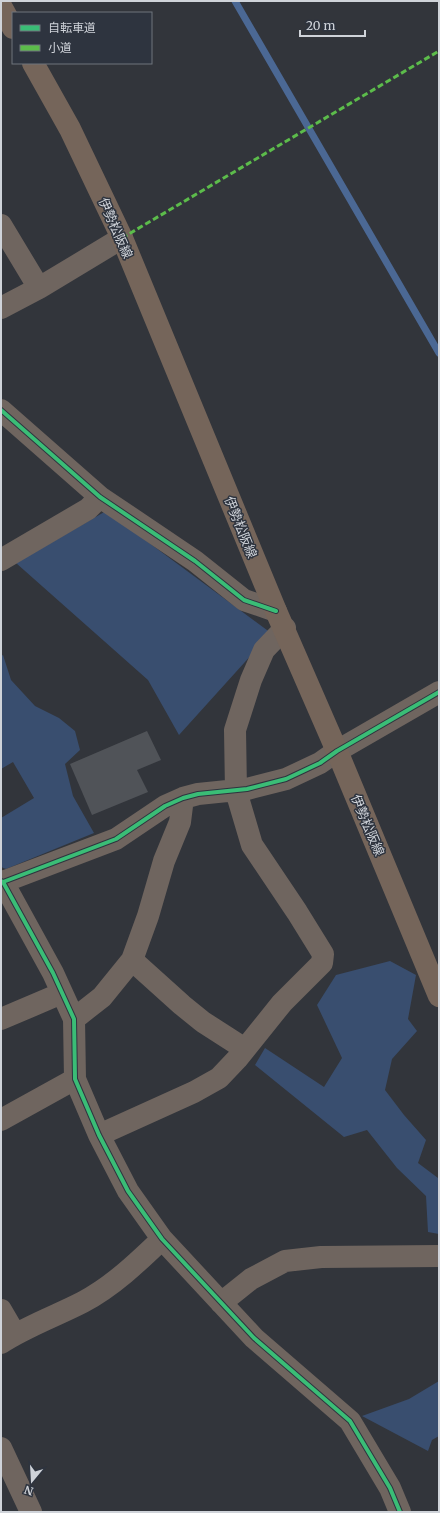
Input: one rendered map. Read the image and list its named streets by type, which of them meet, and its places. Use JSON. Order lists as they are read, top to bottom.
{
  "streets": {
    "main road": ["伊勢松阪線"]
  },
  "legend": ["自転車道", "小道"],
  "scale_bar": "20 m",
  "north": "bottom"
}
